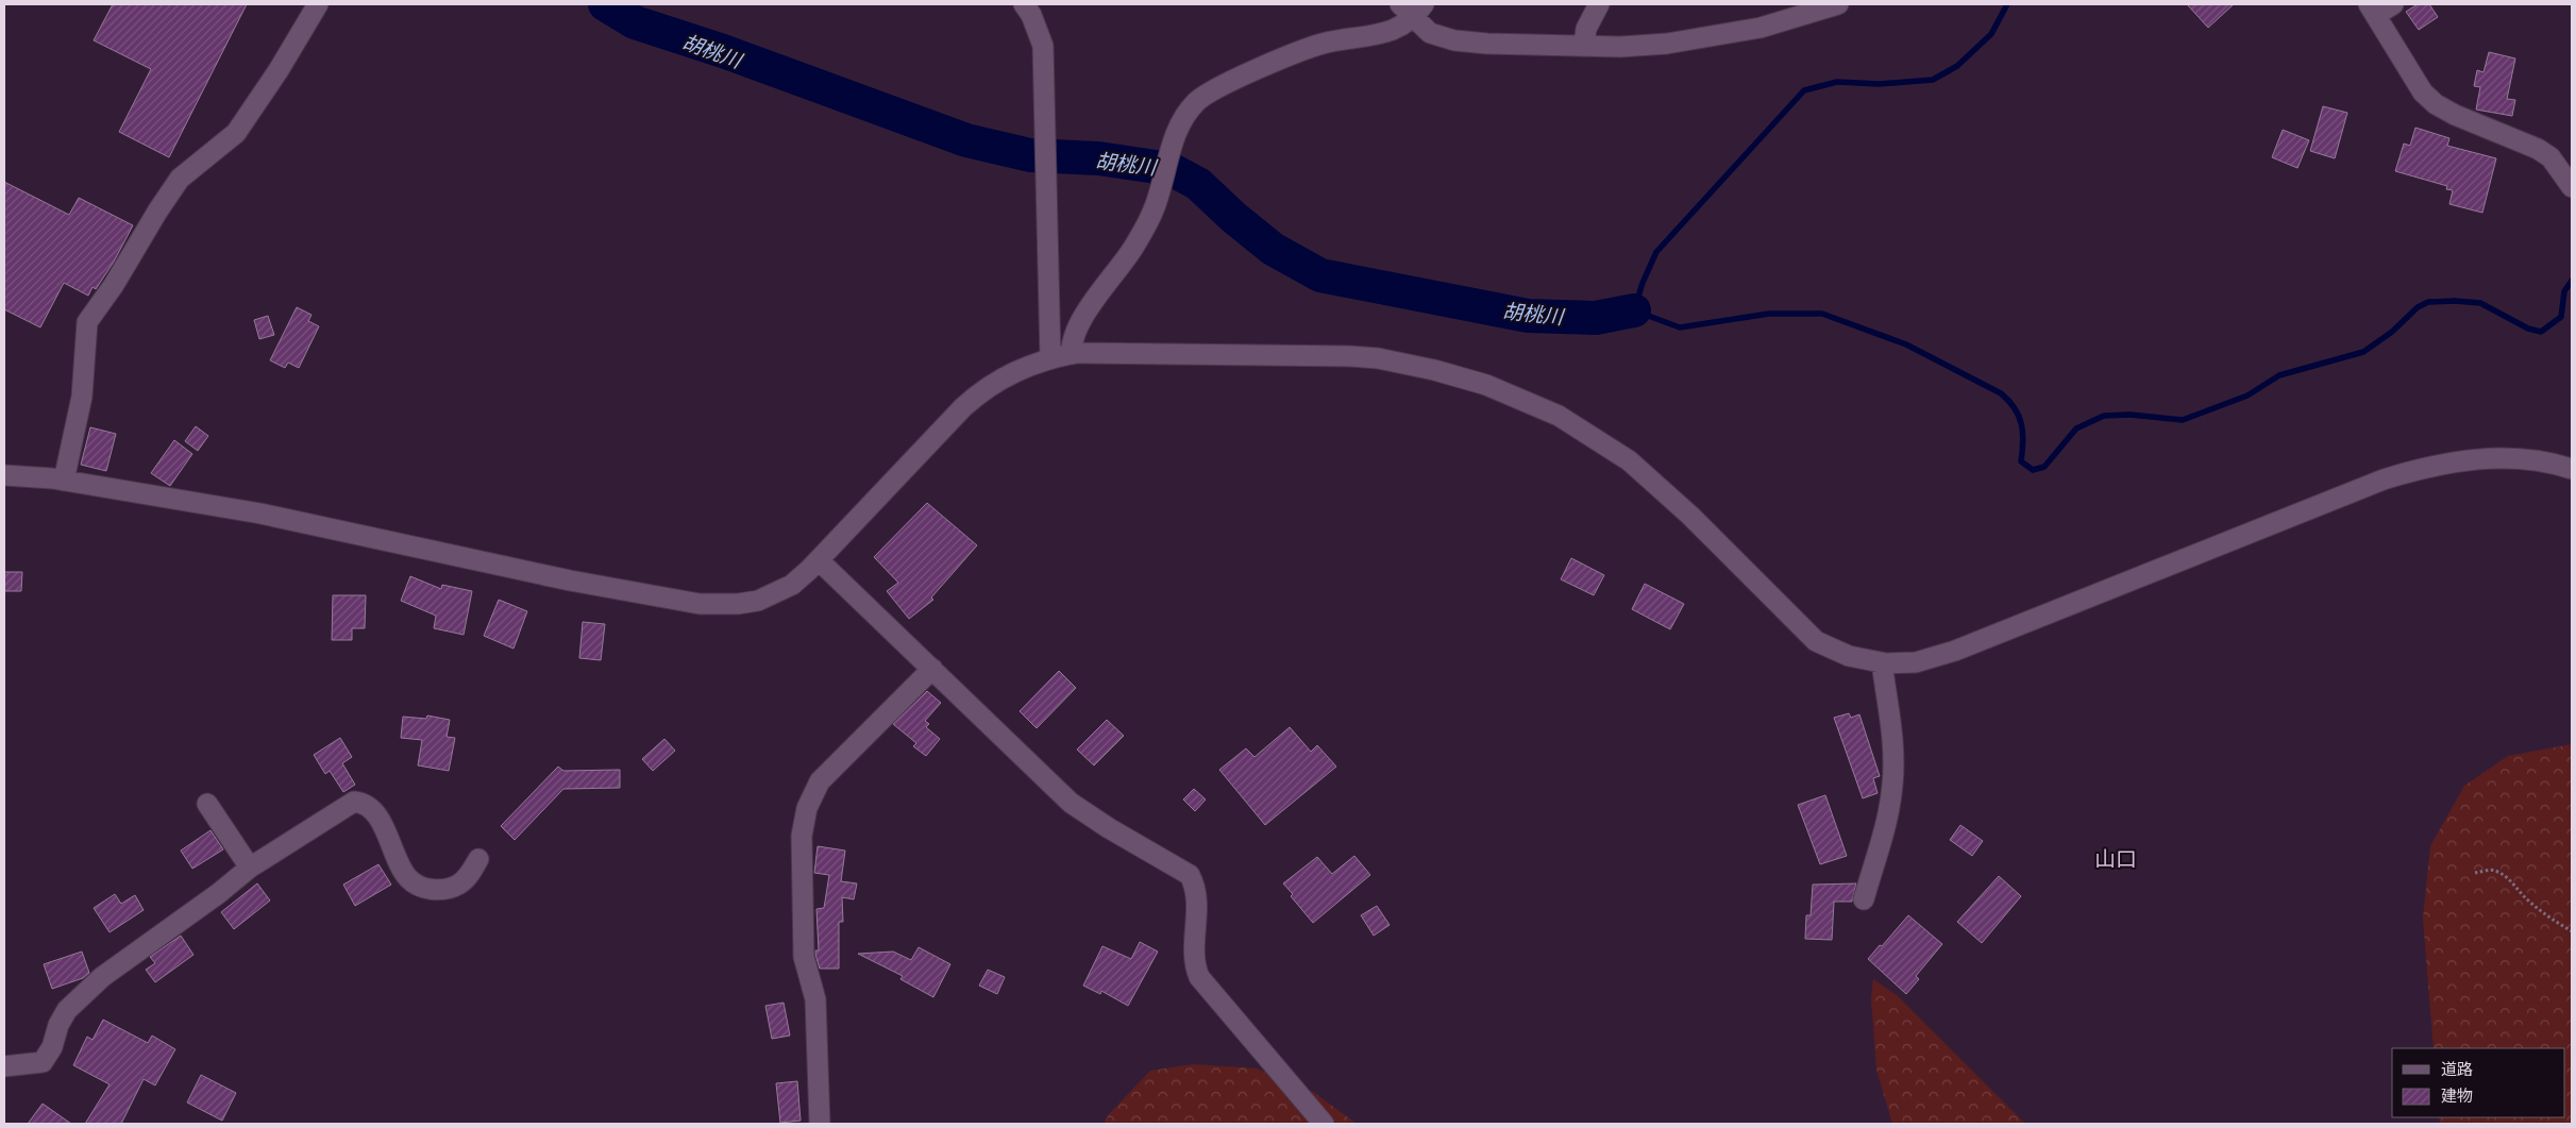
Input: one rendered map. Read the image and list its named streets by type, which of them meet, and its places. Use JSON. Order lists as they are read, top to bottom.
{
  "districts": ["山口"],
  "water": ["胡桃川"],
  "legend": ["道路", "建物"]
}
